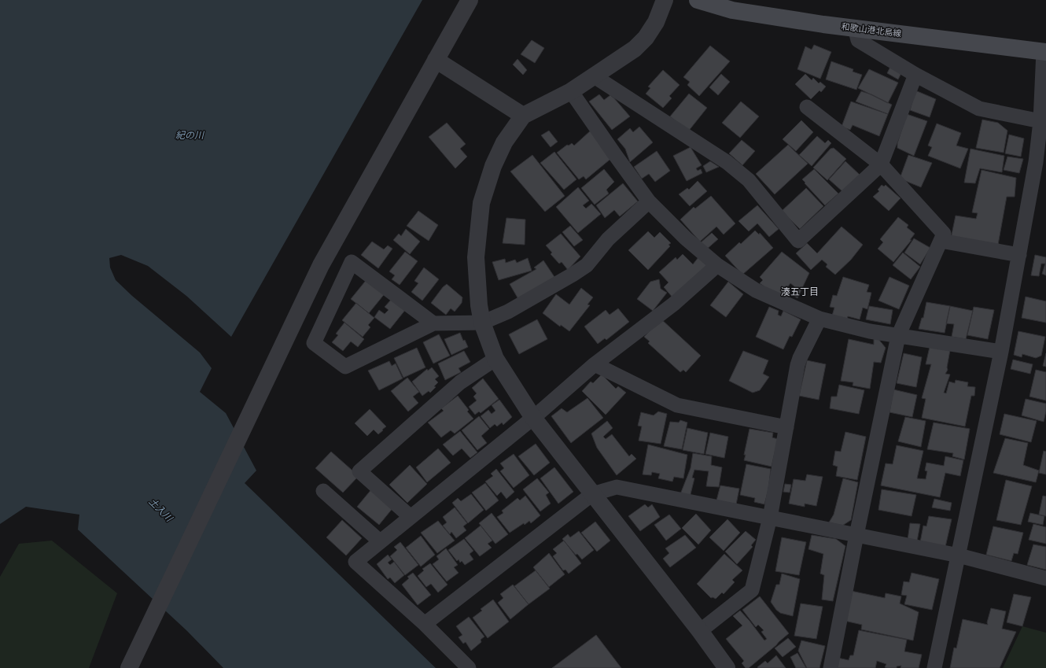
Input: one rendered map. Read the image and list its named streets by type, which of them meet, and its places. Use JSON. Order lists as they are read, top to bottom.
{
  "streets": {
    "main road": ["和歌山港北島線"]
  },
  "districts": ["湊五丁目"],
  "water": ["紀の川", "土入川"]
}
